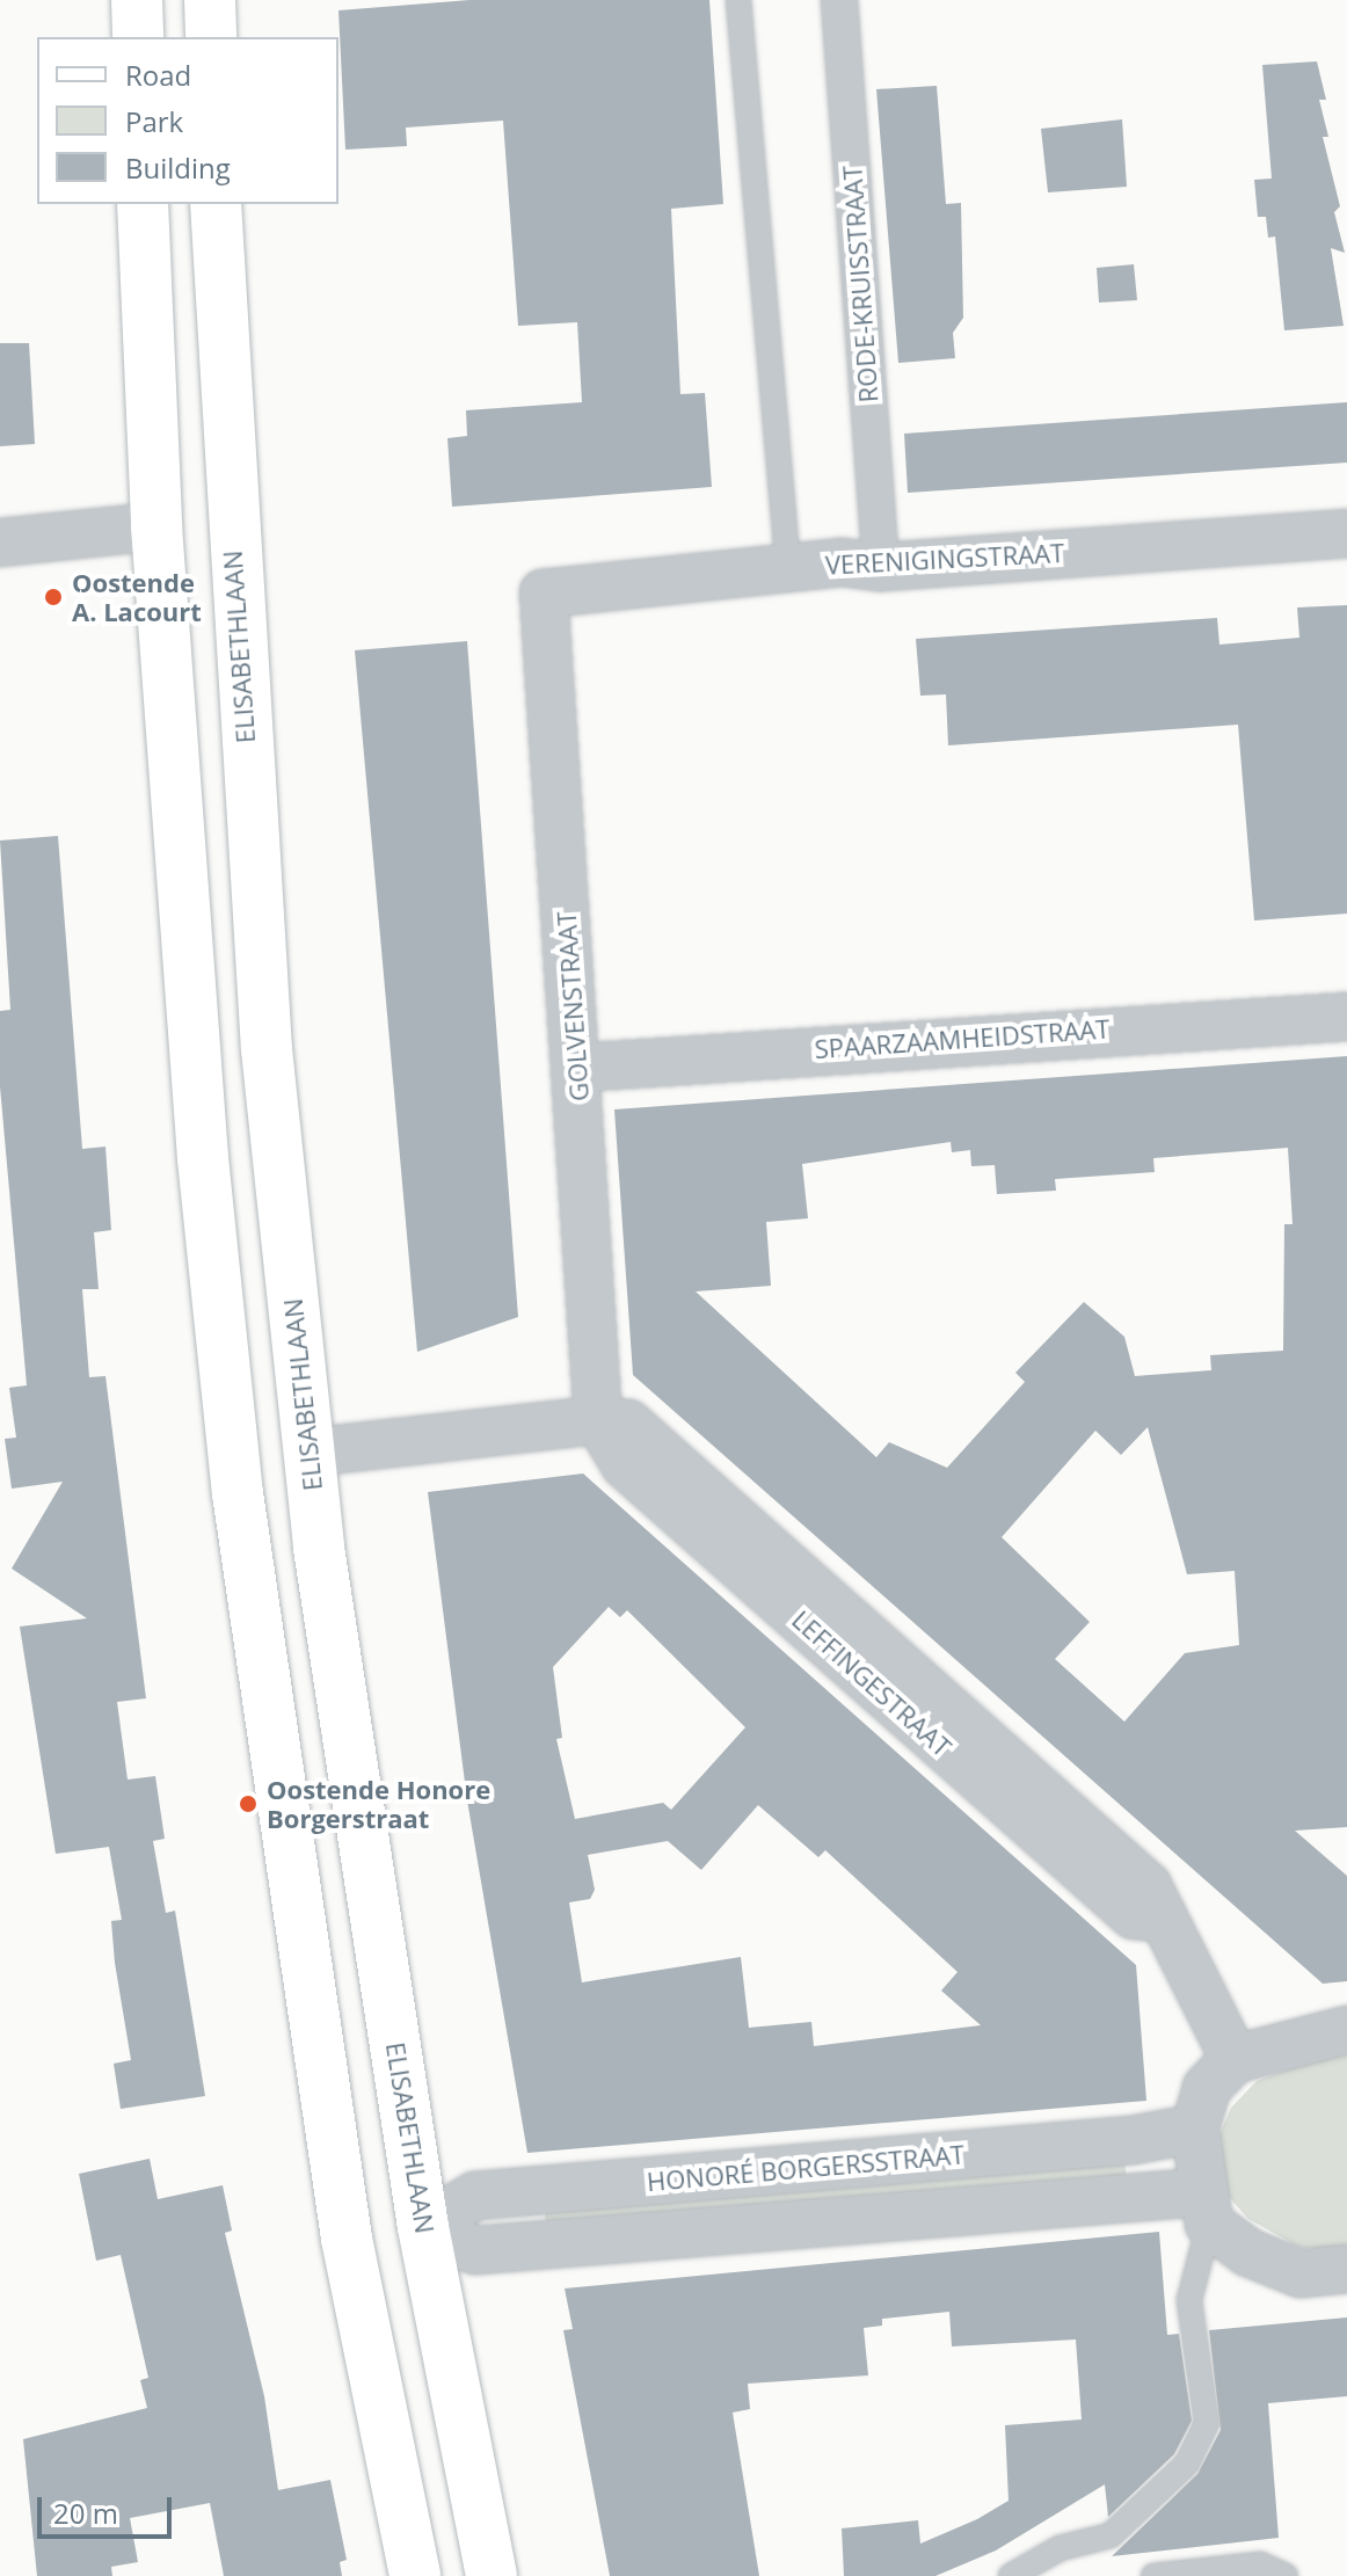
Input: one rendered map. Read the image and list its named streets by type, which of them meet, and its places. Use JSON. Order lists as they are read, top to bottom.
{
  "streets": {
    "main road": ["ELISABETHLAAN", "HONORÉ BORGERSSTRAAT"],
    "street": [
      "RODE-KRUISSTRAAT",
      "VERENIGINGSTRAAT",
      "GOLVENSTRAAT",
      "SPAARZAAMHEIDSTRAAT",
      "LEFFINGESTRAAT"
    ]
  },
  "crossings": [
    ["RODE-KRUISSTRAAT", "VERENIGINGSTRAAT"],
    ["VERENIGINGSTRAAT", "GOLVENSTRAAT"],
    ["ELISABETHLAAN", "LEFFINGESTRAAT"],
    ["ELISABETHLAAN", "HONORÉ BORGERSSTRAAT"],
    ["GOLVENSTRAAT", "SPAARZAAMHEIDSTRAAT"],
    ["GOLVENSTRAAT", "LEFFINGESTRAAT"]
  ],
  "places": ["Oostende A. Lacourt", "Oostende Honore Borgerstraat"],
  "legend": ["Road", "Park", "Building"],
  "scale_bar": "20 m"
}
